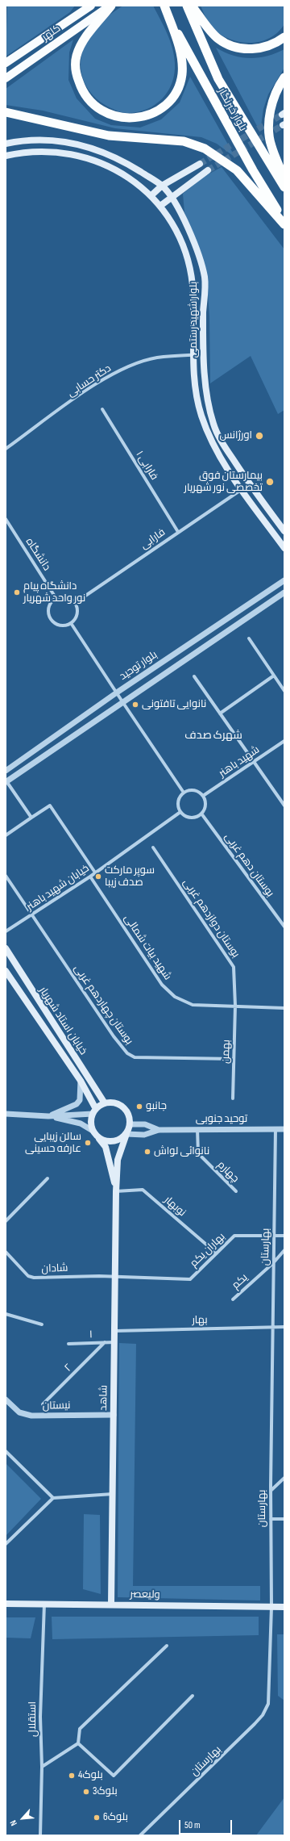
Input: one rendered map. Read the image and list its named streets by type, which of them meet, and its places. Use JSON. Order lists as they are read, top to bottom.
{
  "streets": {
    "highway": ["بلوار خبرنگار"],
    "main road": [
      "کلهر",
      "بلوار شهید رستمی",
      "خیابان استاد شهریار",
      "شاهد",
      "ولیعصر"
    ],
    "street": [
      "دکتر حسابی",
      "فارابی ۱",
      "فارابی",
      "دانشگاه",
      "بلوار توحید",
      "شهید باهنر",
      "بوستان دهم غربی",
      "خیابان شهید باهنر",
      "بوستان دوازدهم غربی",
      "شهید بیات شمالی",
      "بوستان چهاردهم غربی",
      "بهمن",
      "توحید جنوبی",
      "چهارم",
      "نوبهار",
      "بهارستان",
      "بهاران یکم",
      "شادان",
      "یکم",
      "بهار",
      "۱",
      "۲",
      "نيستان",
      "استقلال"
    ]
  },
  "crossings": [
    ["بلوار شهید رستمی", "دکتر حسابی"],
    ["بلوار شهید رستمی", "فارابی"],
    ["فارابی ۱", "فارابی"],
    ["فارابی", "دانشگاه"],
    ["شهید باهنر", "بوستان دهم غربی"],
    ["شهید باهنر", "خیابان شهید باهنر"],
    ["بوستان دهم غربی", "خیابان شهید باهنر"],
    ["خیابان شهید باهنر", "شهید بیات شمالی"],
    ["خیابان شهید باهنر", "بوستان چهاردهم غربی"],
    ["بوستان دوازدهم غربی", "شهید بیات شمالی"],
    ["بوستان دوازدهم غربی", "بهمن"],
    ["شهید بیات شمالی", "بهمن"],
    ["بوستان چهاردهم غربی", "بهمن"],
    ["خیابان استاد شهریار", "توحید جنوبی"],
    ["توحید جنوبی", "چهارم"],
    ["توحید جنوبی", "بهارستان"],
    ["نوبهار", "بهاران یکم"],
    ["نوبهار", "شاهد"],
    ["بهارستان", "بهاران یکم"],
    ["بهارستان", "یکم"],
    ["بهارستان", "بهار"],
    ["بهارستان", "ولیعصر"],
    ["بهاران یکم", "شادان"],
    ["بهاران یکم", "شاهد"],
    ["شادان", "شاهد"],
    ["بهار", "شاهد"],
    ["۱", "۲"],
    ["۱", "شاهد"],
    ["شاهد", "نيستان"],
    ["شاهد", "ولیعصر"],
    ["ولیعصر", "استقلال"]
  ],
  "districts": ["شهرک صدف"],
  "places": [
    "اورژانس",
    "بیمارستان فوق تخصصی نور شهریار",
    "دانشگاه پیام نور واحد شهریار",
    "نانوایی تافتونی",
    "سوپر مارکت صدف زیبا",
    "جانبو",
    "سالن زیبایی عارفه حسینی",
    "نانوائی لواش",
    "بلوک4",
    "بلوک3",
    "بلوک6"
  ],
  "scale_bar": "50 m",
  "north": "bottom left"
}
